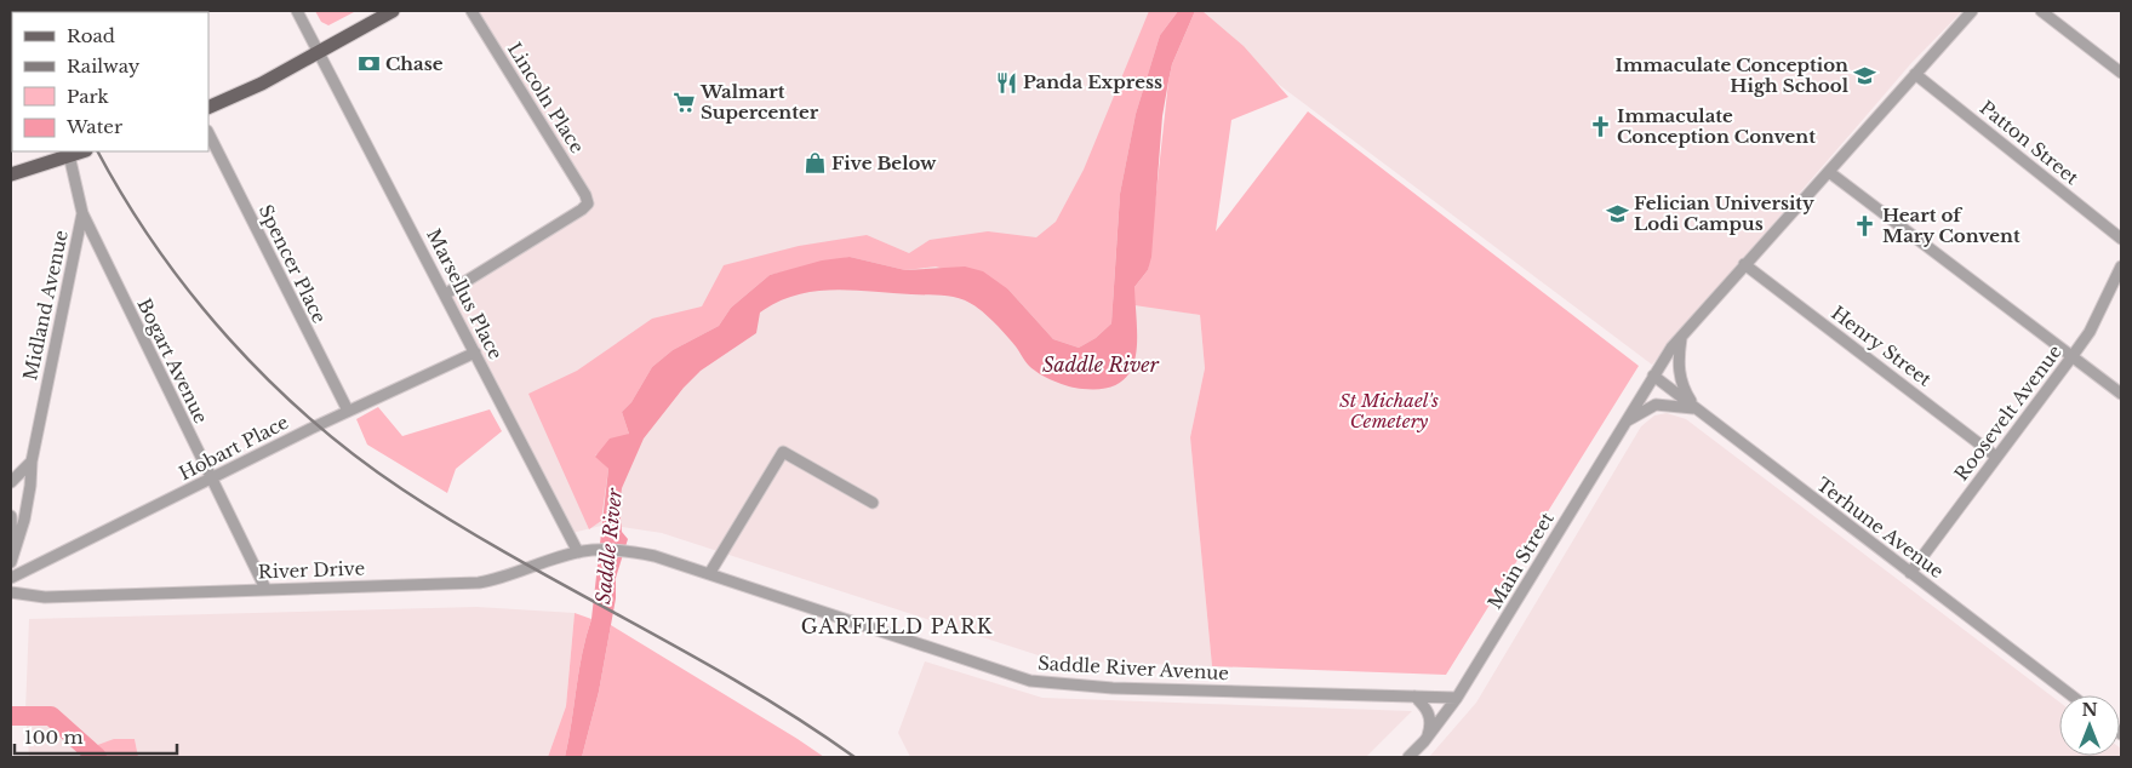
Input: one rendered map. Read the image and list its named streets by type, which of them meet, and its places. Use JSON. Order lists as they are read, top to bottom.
{
  "streets": {
    "street": [
      "Lincoln Place",
      "Patton Street",
      "Spencer Place",
      "Marsellus Place",
      "Midland Avenue",
      "Henry Street",
      "Bogart Avenue",
      "Roosevelt Avenue",
      "Hobart Place",
      "Terhune Avenue",
      "Main Street",
      "River Drive",
      "Saddle River Avenue"
    ]
  },
  "crossings": [
    ["Lincoln Place", "Marsellus Place"],
    ["Patton Street", "Main Street"],
    ["Spencer Place", "Hobart Place"],
    ["Marsellus Place", "Hobart Place"],
    ["Marsellus Place", "River Drive"],
    ["Midland Avenue", "Bogart Avenue"],
    ["Henry Street", "Roosevelt Avenue"],
    ["Henry Street", "Main Street"],
    ["Bogart Avenue", "Hobart Place"],
    ["Bogart Avenue", "River Drive"],
    ["Roosevelt Avenue", "Terhune Avenue"],
    ["Terhune Avenue", "Main Street"],
    ["Main Street", "Saddle River Avenue"],
    ["River Drive", "Saddle River Avenue"]
  ],
  "districts": ["GARFIELD PARK"],
  "water": ["Saddle River"],
  "parks": ["St Michael's Cemetery"],
  "places": {
    "bank": ["Chase"],
    "school or university": ["Immaculate Conception High School", "Felician University Lodi Campus"],
    "restaurant": ["Panda Express"],
    "supermarket": ["Walmart Supercenter"],
    "church": ["Immaculate Conception Convent", "Heart of Mary Convent"],
    "shop": ["Five Below"]
  },
  "legend": [
    "Road",
    "Railway",
    "Park",
    "Water"
  ],
  "scale_bar": "100 m",
  "north": "top"
}
